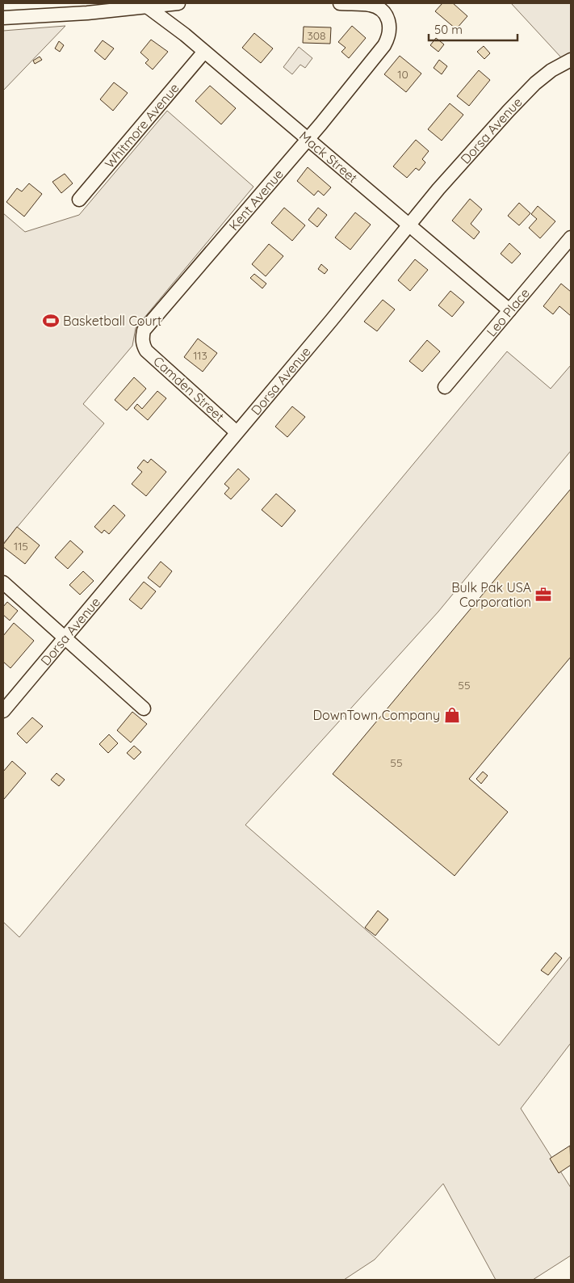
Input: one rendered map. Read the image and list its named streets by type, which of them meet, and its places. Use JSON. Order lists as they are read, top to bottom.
{
  "streets": {
    "street": [
      "Whitmore Avenue",
      "Dorsa Avenue",
      "Mack Street",
      "Kent Avenue",
      "Leo Place",
      "Camden Street"
    ]
  },
  "crossings": [
    ["Whitmore Avenue", "Mack Street"],
    ["Dorsa Avenue", "Mack Street"],
    ["Dorsa Avenue", "Camden Street"],
    ["Mack Street", "Kent Avenue"],
    ["Mack Street", "Leo Place"],
    ["Kent Avenue", "Camden Street"]
  ],
  "places": {
    "sports": ["Basketball Court"],
    "office": ["Bulk Pak USA Corporation"],
    "shop": ["DownTown Company"]
  },
  "house_numbers": [
    "308",
    "10",
    "113",
    "115",
    "55",
    "55"
  ],
  "scale_bar": "50 m"
}
